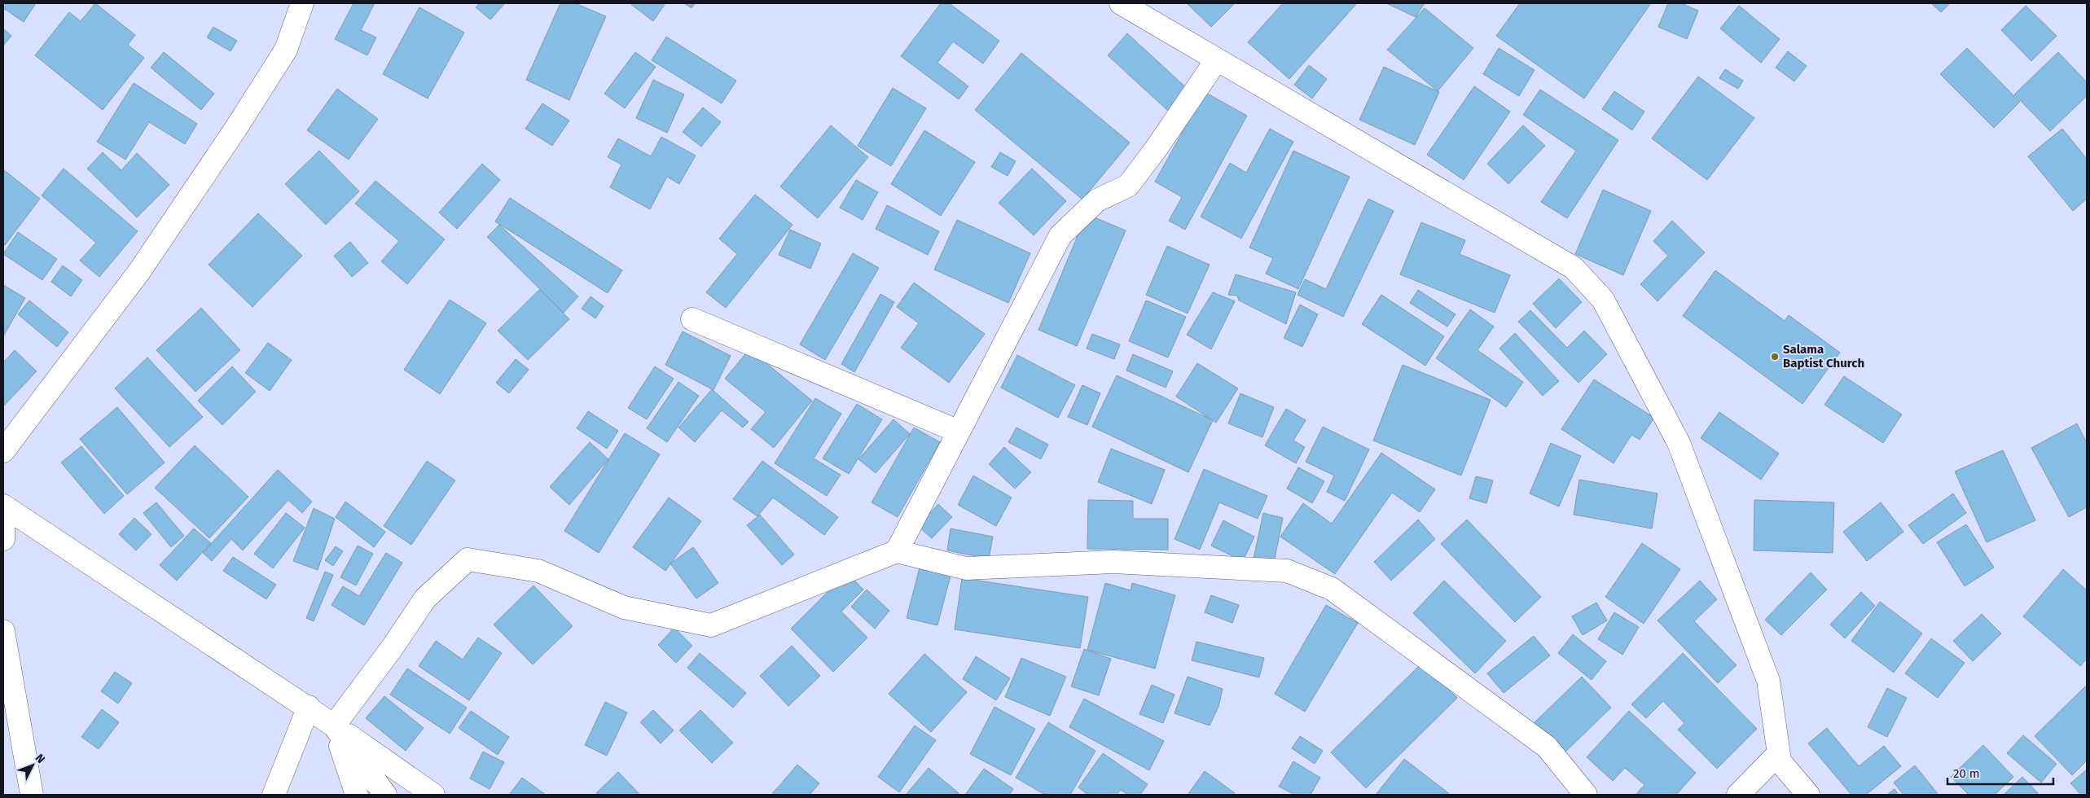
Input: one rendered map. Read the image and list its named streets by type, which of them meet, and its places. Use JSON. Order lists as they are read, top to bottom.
{
  "places": ["Salama Baptist Church"],
  "scale_bar": "20 m",
  "north": "top right"
}
